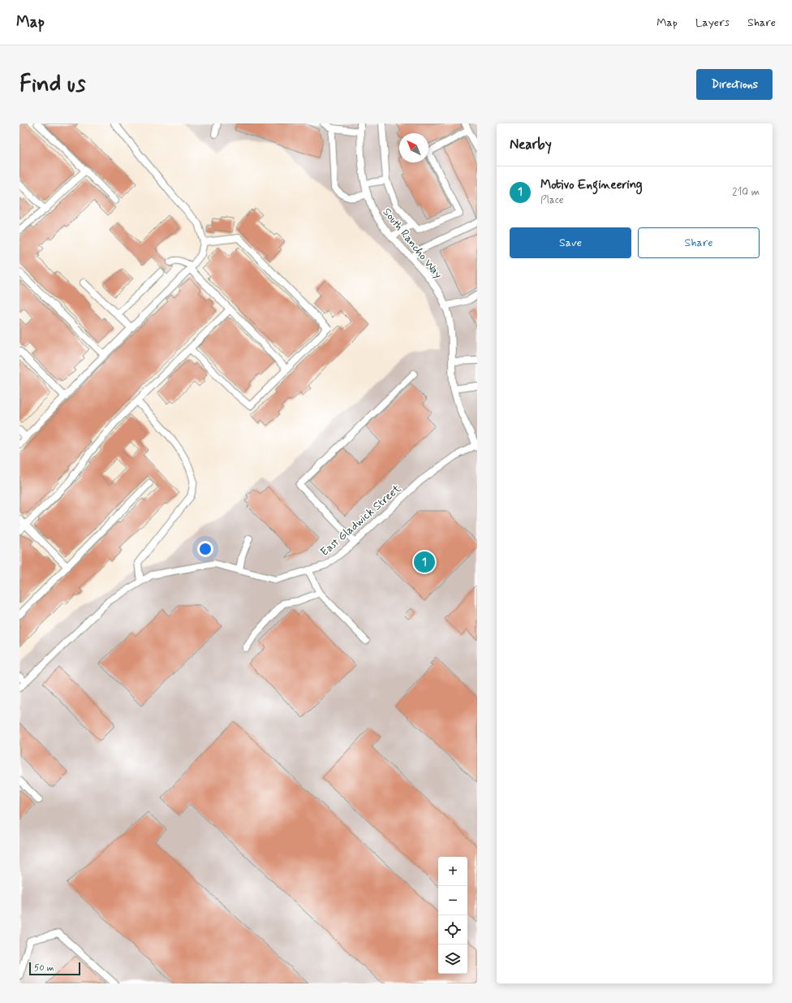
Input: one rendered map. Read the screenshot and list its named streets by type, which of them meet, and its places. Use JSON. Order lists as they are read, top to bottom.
{
  "streets": {
    "street": ["South Rancho Way", "East Gladwick Street"]
  },
  "crossings": [
    ["South Rancho Way", "East Gladwick Street"]
  ],
  "scale_bar": "50 m",
  "north": "top left",
  "page": {
    "header": "Map",
    "nav": ["Map", "Layers", "Share"],
    "buttons": [
      "Directions",
      ["Save", "Share"]
    ],
    "title": "Find us",
    "heading": "Nearby",
    "list": [
      {
        "mark": "1",
        "name": "Motivo Engineering",
        "note": "Place",
        "value": "210 m"
      }
    ],
    "pins": "1",
    "map_buttons": ["+", "−"],
    "scale": "50 m"
  }
}
